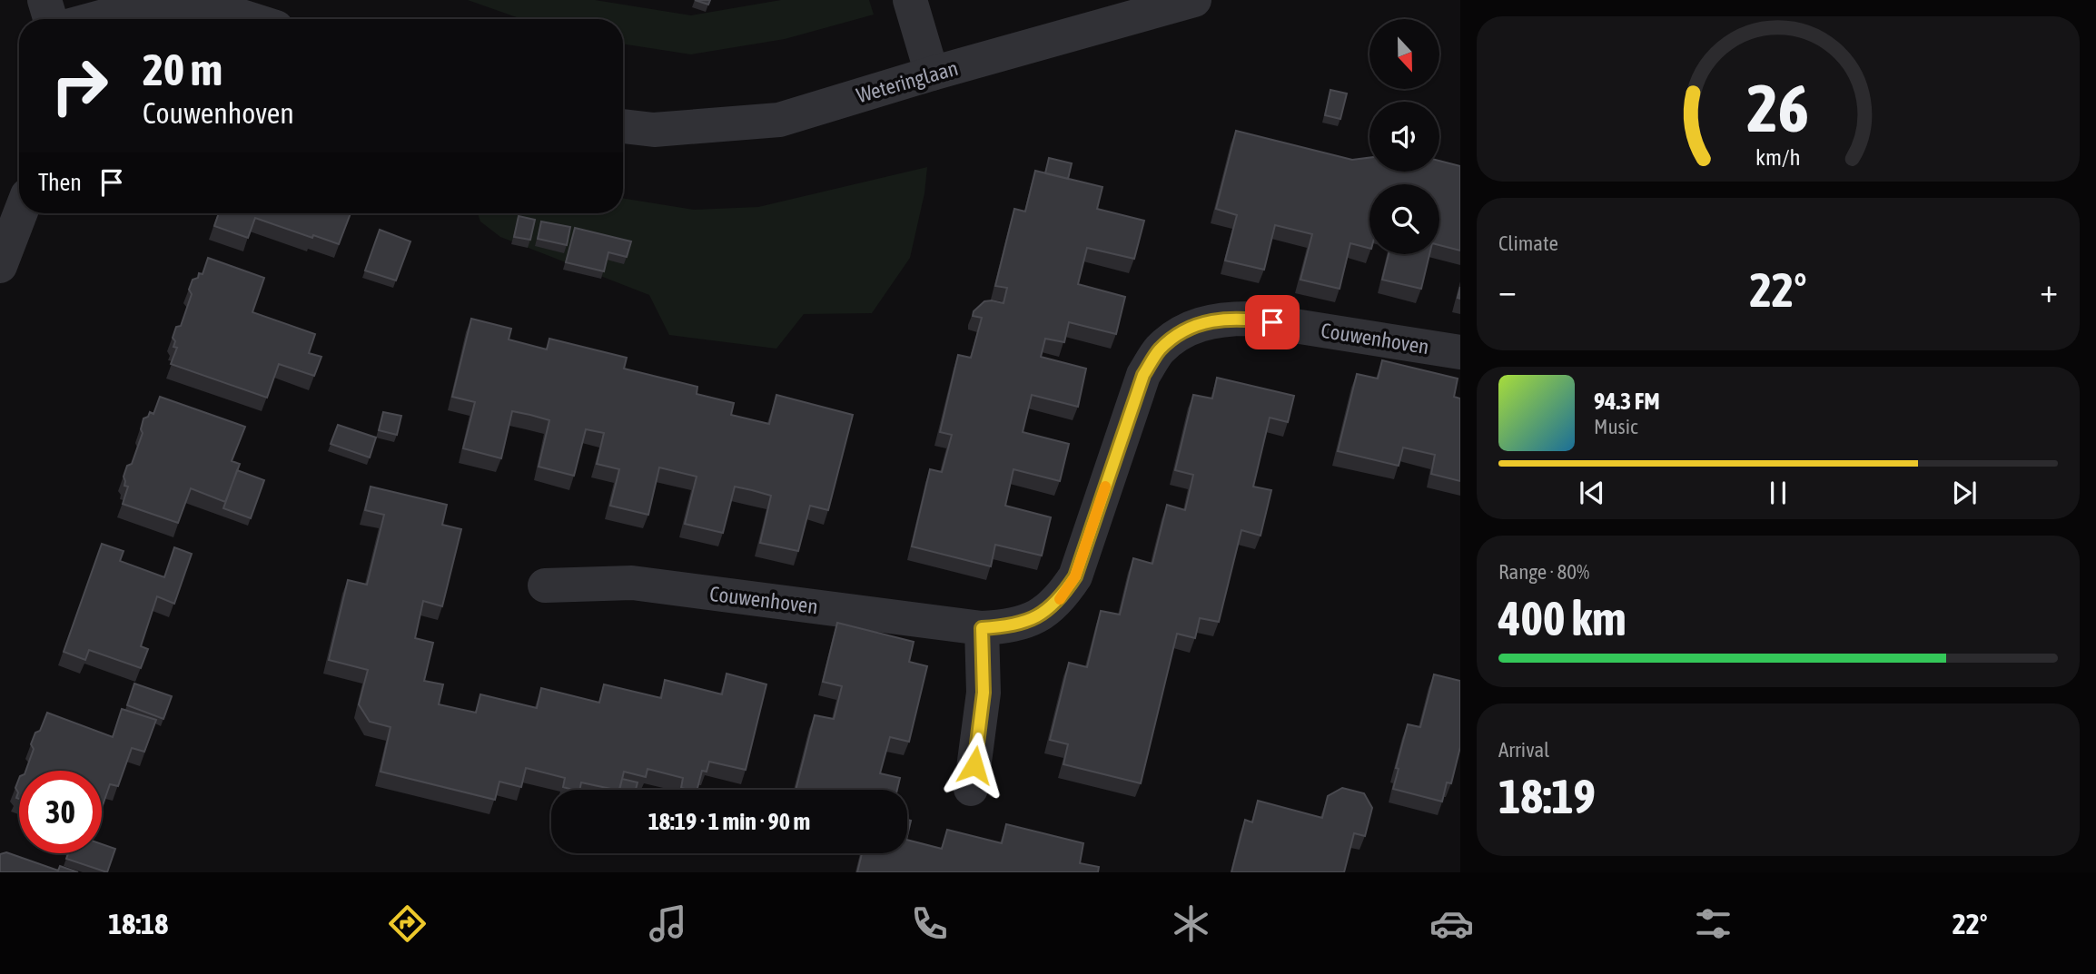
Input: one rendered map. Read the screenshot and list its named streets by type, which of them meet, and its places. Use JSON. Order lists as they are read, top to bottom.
{
  "streets": {
    "street": ["Weteringlaan", "Couwenhoven"]
  },
  "north": "bottom",
  "page": {
    "turn": ["20 m", "Couwenhoven"],
    "then": "Then",
    "tile": [
      "Climate",
      ["Range · 80%", "400 km"],
      ["Arrival", "18:19"]
    ],
    "heat": ["−", "22°", "+"],
    "song": ["94.3 FM", "Music"],
    "limit": "30",
    "trip": "18:19 · 1 min · 90 m",
    "tabs": ["18:18", "22°"],
    "gauge": ["26", "km/h"]
  }
}
